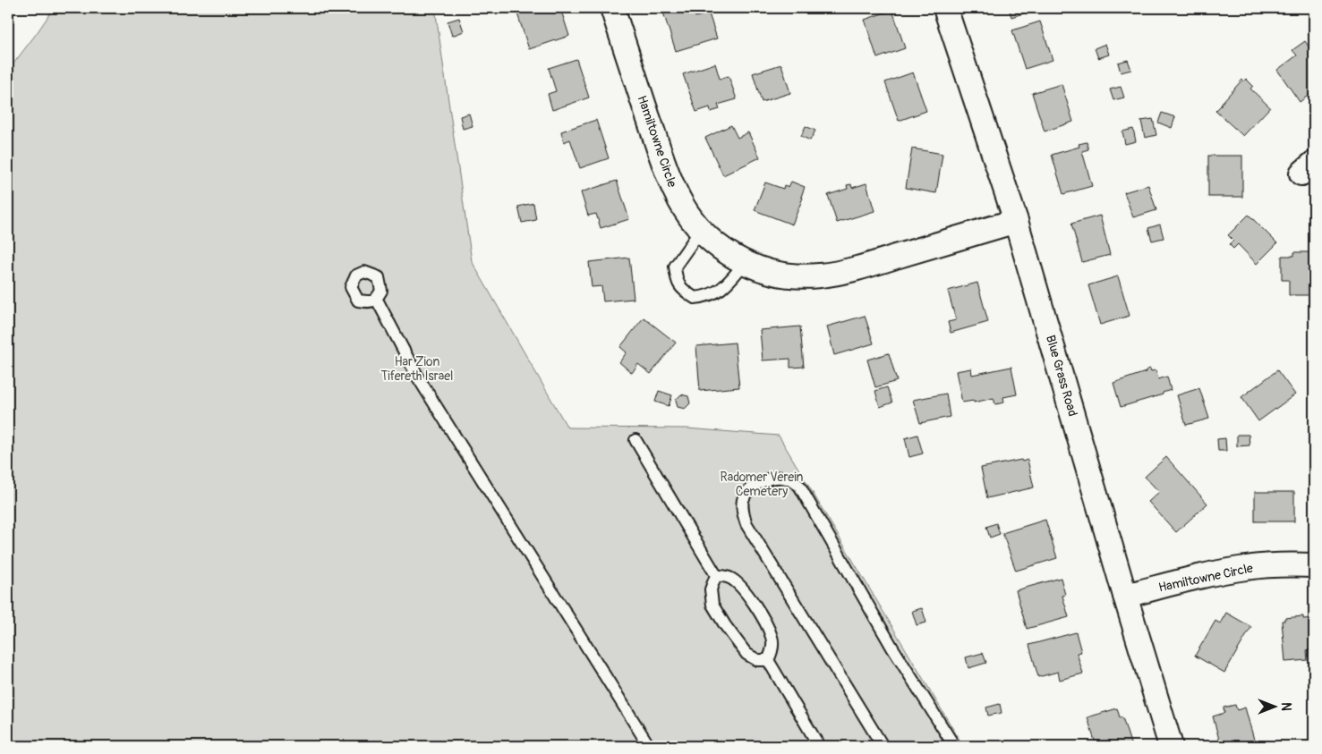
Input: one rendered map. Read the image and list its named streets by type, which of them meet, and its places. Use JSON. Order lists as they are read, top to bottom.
{
  "streets": {
    "street": ["Hamiltowne Circle", "Blue Grass Road"]
  },
  "crossings": [
    ["Hamiltowne Circle", "Blue Grass Road"]
  ],
  "parks": ["Har Zion Tifereth Israel", "Radomer Verein Cemetery"],
  "north": "right"
}
